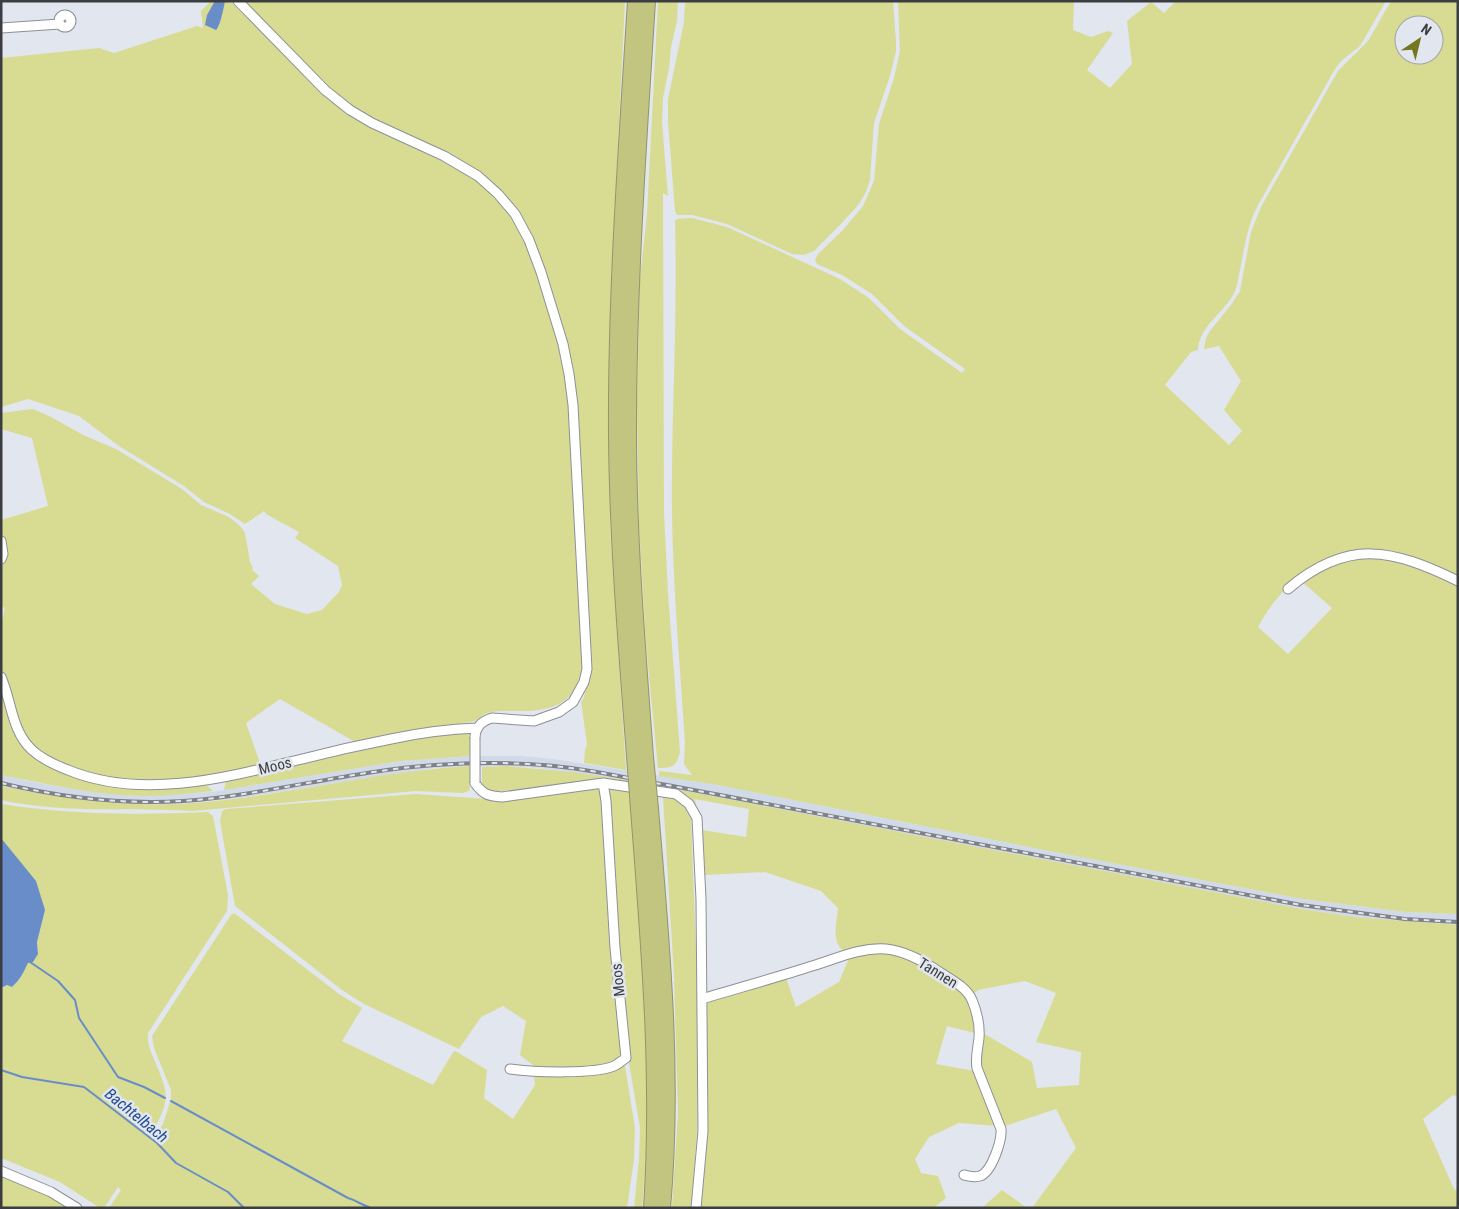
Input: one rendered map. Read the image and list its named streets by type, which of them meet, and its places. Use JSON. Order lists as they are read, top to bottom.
{
  "streets": {
    "street": ["Moos", "Tannen"]
  },
  "water": ["Bachtelbach"],
  "north": "top right"
}
